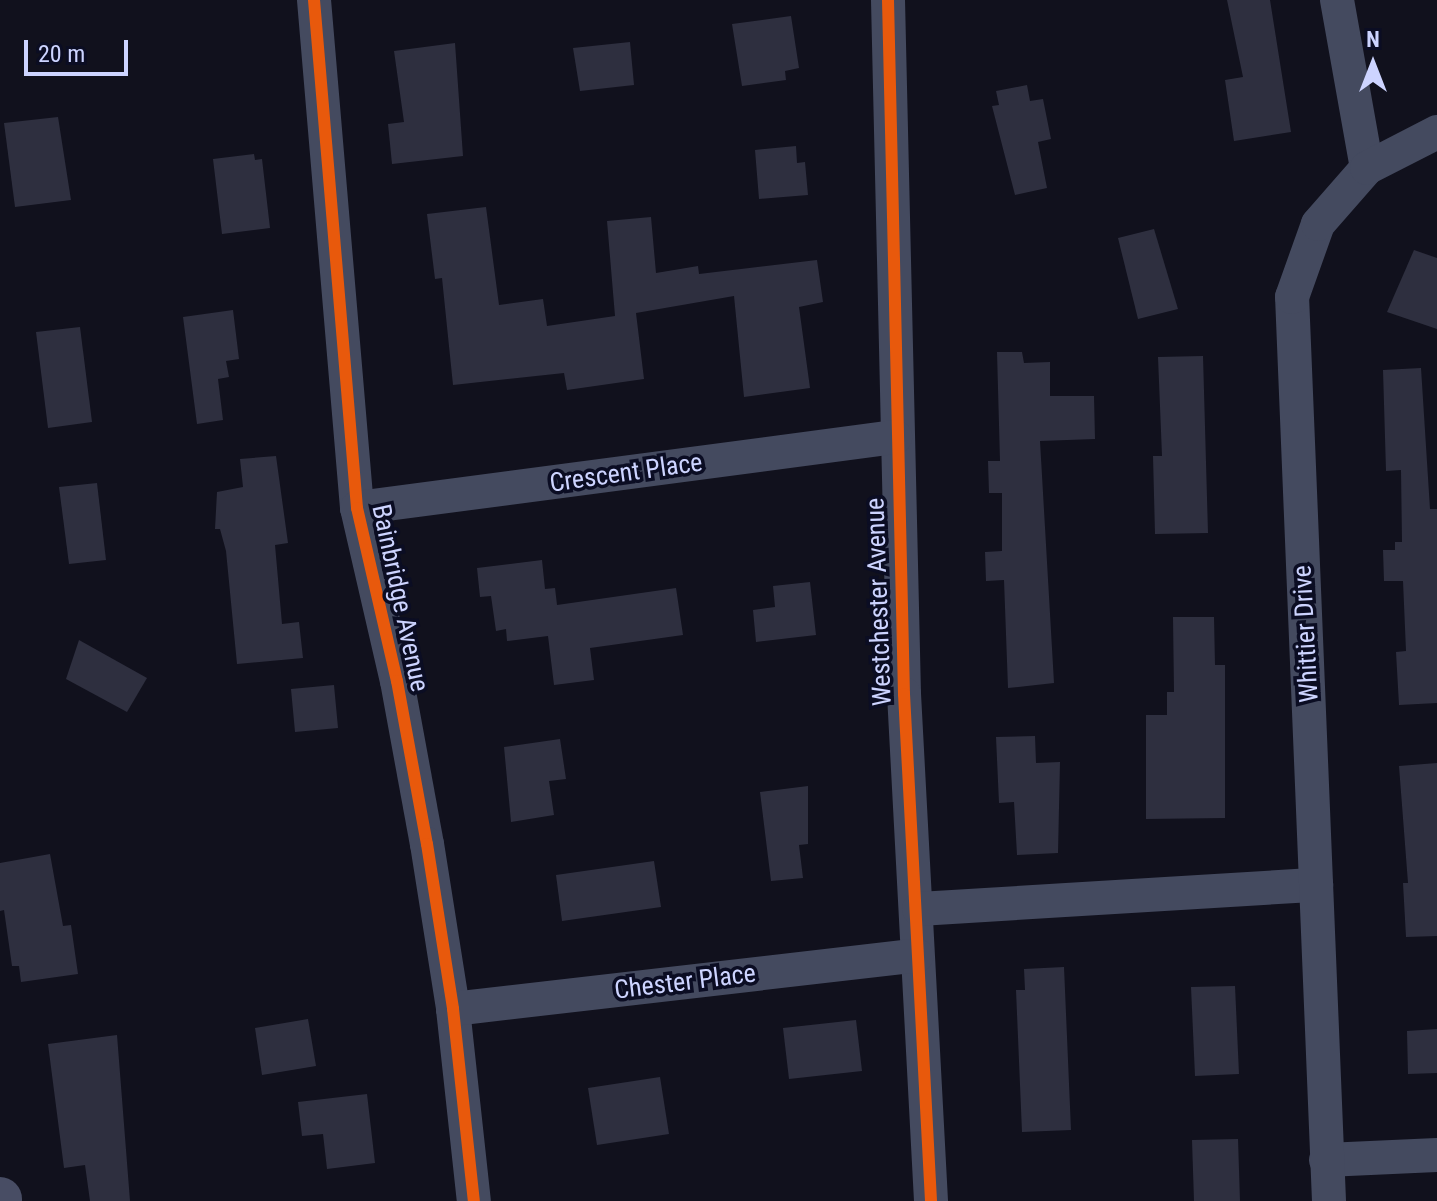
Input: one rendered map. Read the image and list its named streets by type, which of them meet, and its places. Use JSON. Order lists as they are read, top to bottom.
{
  "streets": {
    "street": [
      "Crescent Place",
      "Bainbridge Avenue",
      "Westchester Avenue",
      "Whittier Drive",
      "Chester Place"
    ]
  },
  "crossings": [
    ["Crescent Place", "Bainbridge Avenue"],
    ["Crescent Place", "Westchester Avenue"],
    ["Bainbridge Avenue", "Chester Place"],
    ["Westchester Avenue", "Chester Place"]
  ],
  "scale_bar": "20 m",
  "north": "top"
}
